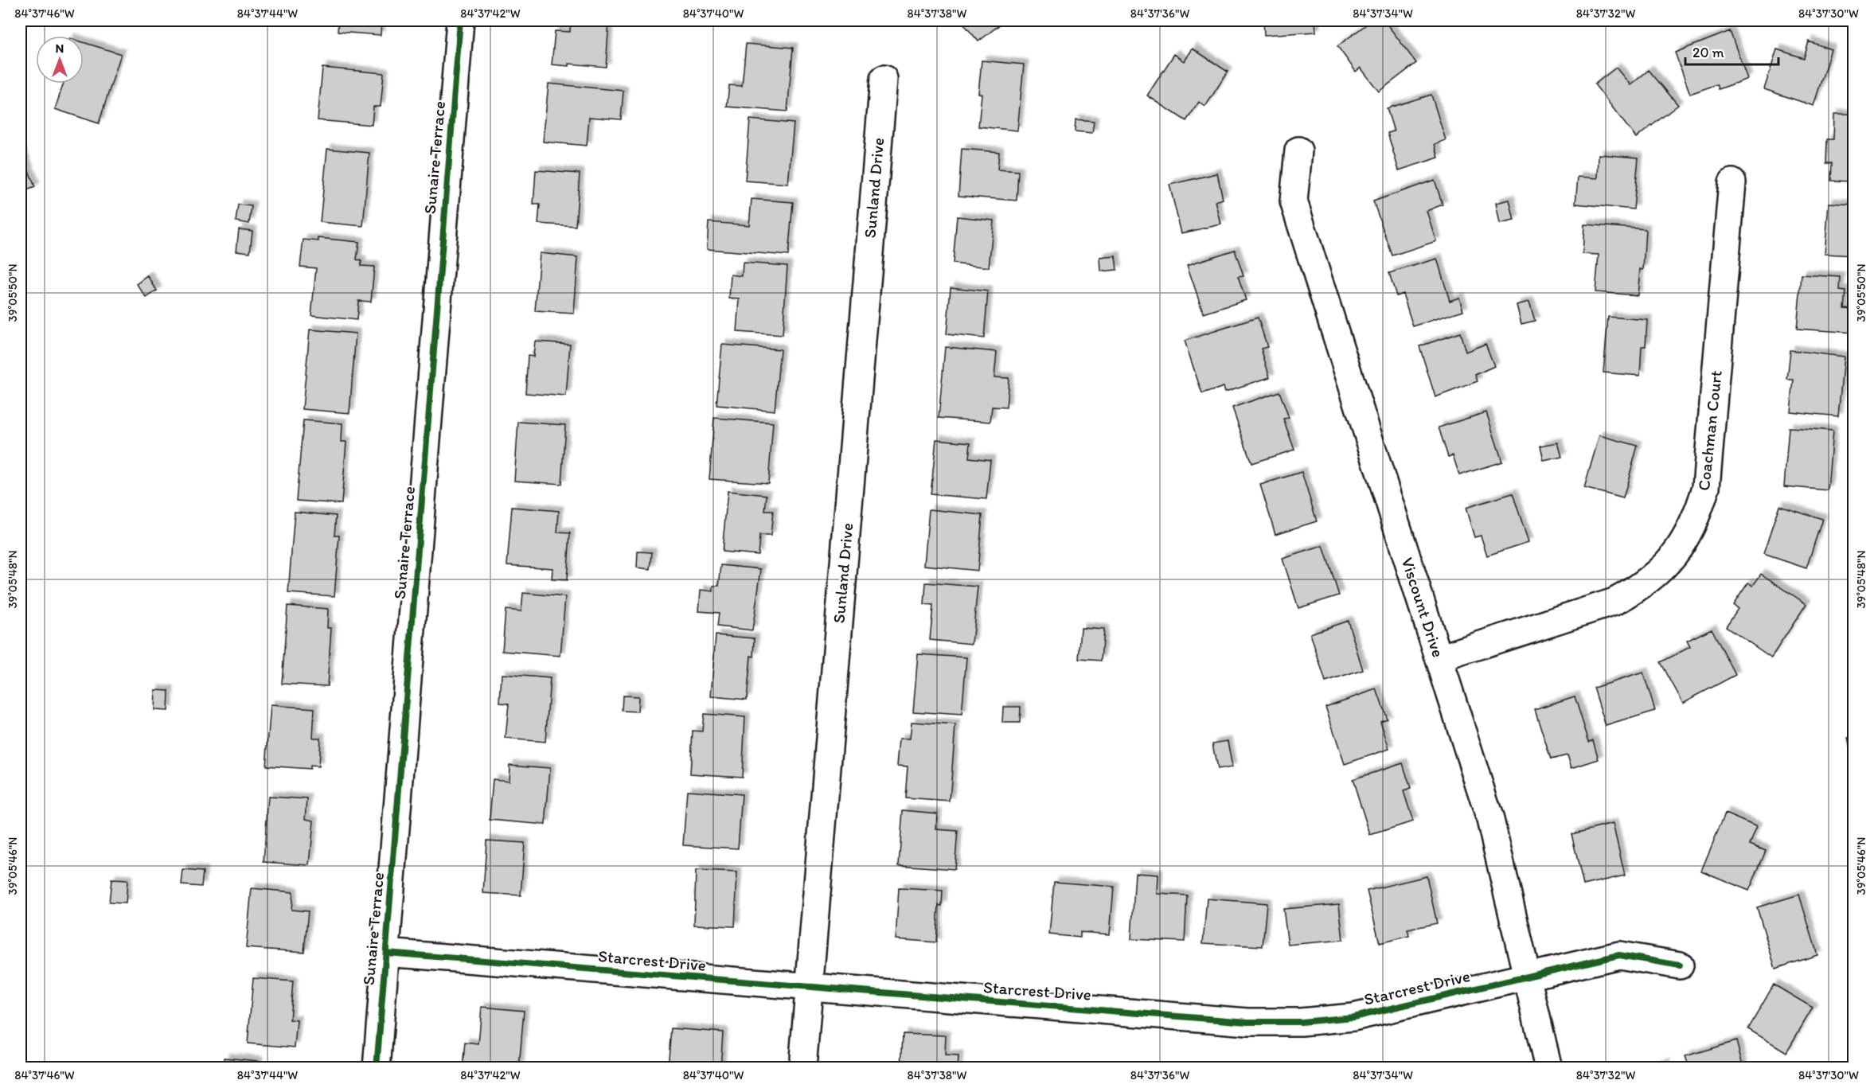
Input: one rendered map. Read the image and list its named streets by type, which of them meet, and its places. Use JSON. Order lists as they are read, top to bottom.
{
  "streets": {
    "street": [
      "Sunaire Terrace",
      "Sunland Drive",
      "Coachman Court",
      "Viscount Drive",
      "Starcrest Drive"
    ]
  },
  "crossings": [
    ["Sunaire Terrace", "Starcrest Drive"],
    ["Sunland Drive", "Starcrest Drive"],
    ["Coachman Court", "Viscount Drive"],
    ["Viscount Drive", "Starcrest Drive"]
  ],
  "scale_bar": "20 m",
  "north": "top",
  "coordinates": [
    "84°37'46\"W",
    "84°37'44\"W",
    "84°37'42\"W",
    "84°37'40\"W",
    "84°37'38\"W",
    "84°37'36\"W",
    "84°37'34\"W",
    "84°37'32\"W",
    "84°37'30\"W",
    "39°05'50\"N",
    "39°05'48\"N",
    "39°05'46\"N"
  ]
}
